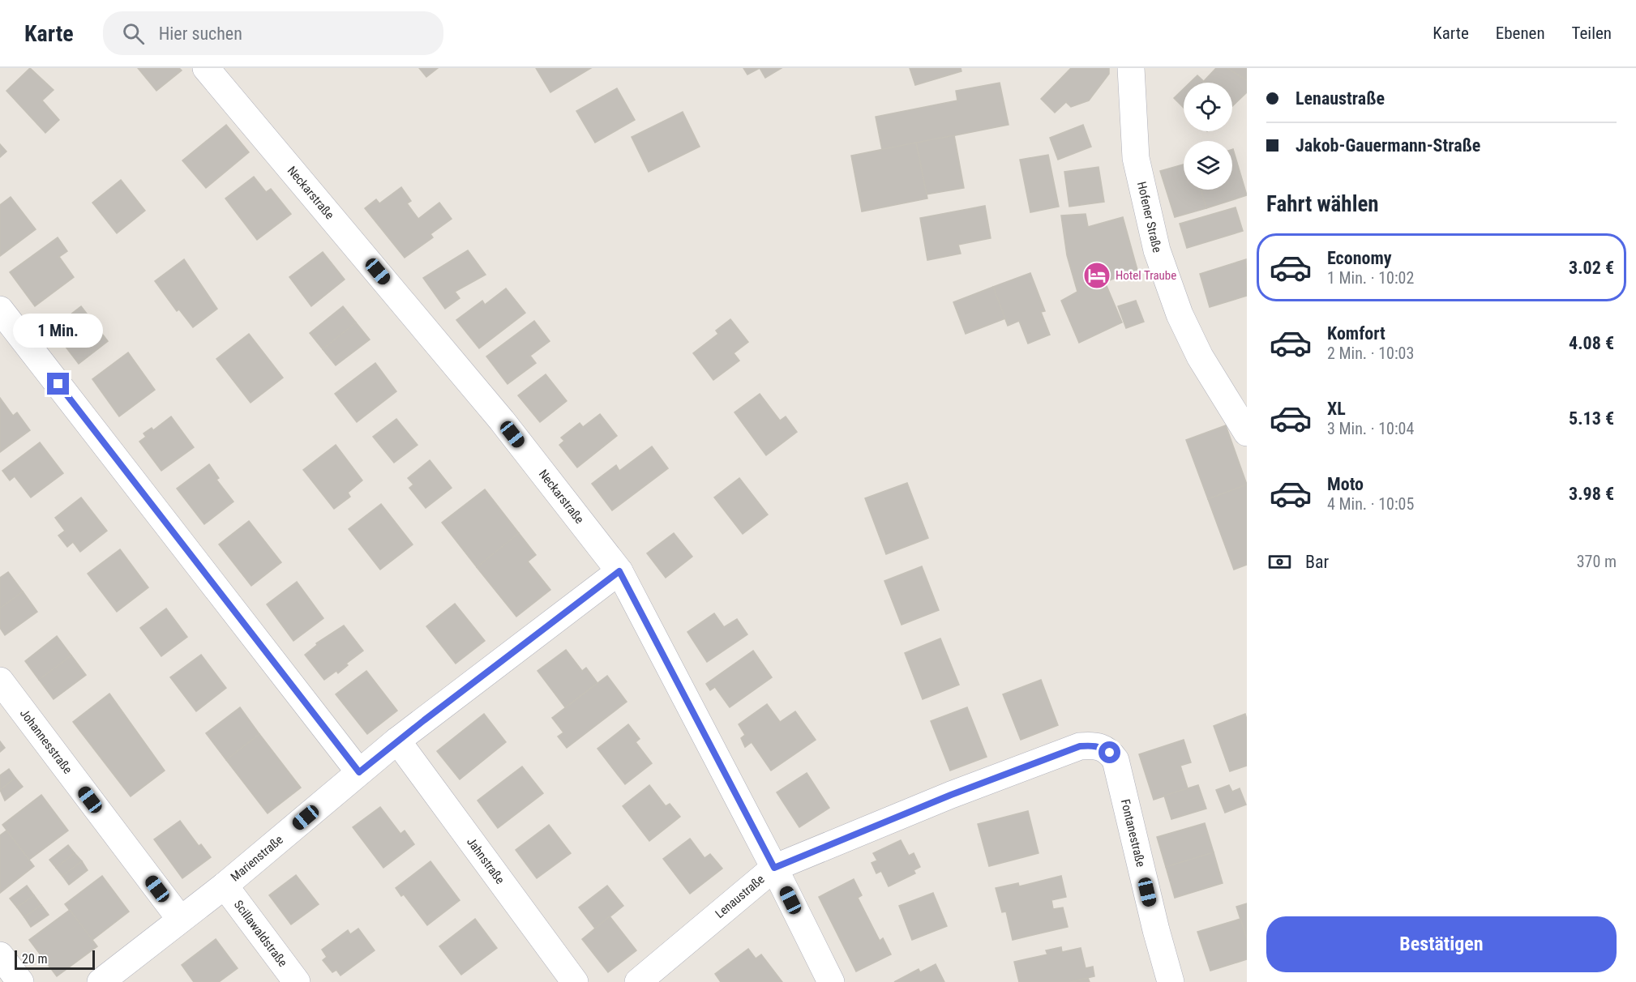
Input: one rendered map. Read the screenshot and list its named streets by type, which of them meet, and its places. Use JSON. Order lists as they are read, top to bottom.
{
  "streets": {
    "street": [
      "Neckarstraße",
      "Hofener Straße",
      "Johannesstraße",
      "Fontanestraße",
      "Marienstraße",
      "Jahnstraße",
      "Lenaustraße",
      "Scillawaldstraße"
    ]
  },
  "crossings": [
    ["Neckarstraße", "Marienstraße"],
    ["Neckarstraße", "Lenaustraße"],
    ["Johannesstraße", "Marienstraße"],
    ["Fontanestraße", "Lenaustraße"],
    ["Marienstraße", "Jahnstraße"],
    ["Marienstraße", "Scillawaldstraße"]
  ],
  "places": {
    "hotel": ["Hotel Traube"]
  },
  "scale_bar": "20 m",
  "page": {
    "header": "Karte",
    "search": "Hier suchen",
    "nav": ["Karte", "Ebenen", "Teilen"],
    "banner": ["Lenaustraße", "Jakob-Gauermann-Straße"],
    "heading": "Fahrt wählen",
    "list": [
      {
        "name": "Economy",
        "note": "1 Min. · 10:02",
        "value": "3.02 €"
      },
      {
        "name": "Komfort",
        "note": "2 Min. · 10:03",
        "value": "4.08 €"
      },
      {
        "name": "XL",
        "note": "3 Min. · 10:04",
        "value": "5.13 €"
      },
      {
        "name": "Moto",
        "note": "4 Min. · 10:05",
        "value": "3.98 €"
      }
    ],
    "bubble": "1 Min.",
    "pay": ["Bar", "370 m"],
    "buttons": "Bestätigen",
    "scale": "20 m"
  }
}
